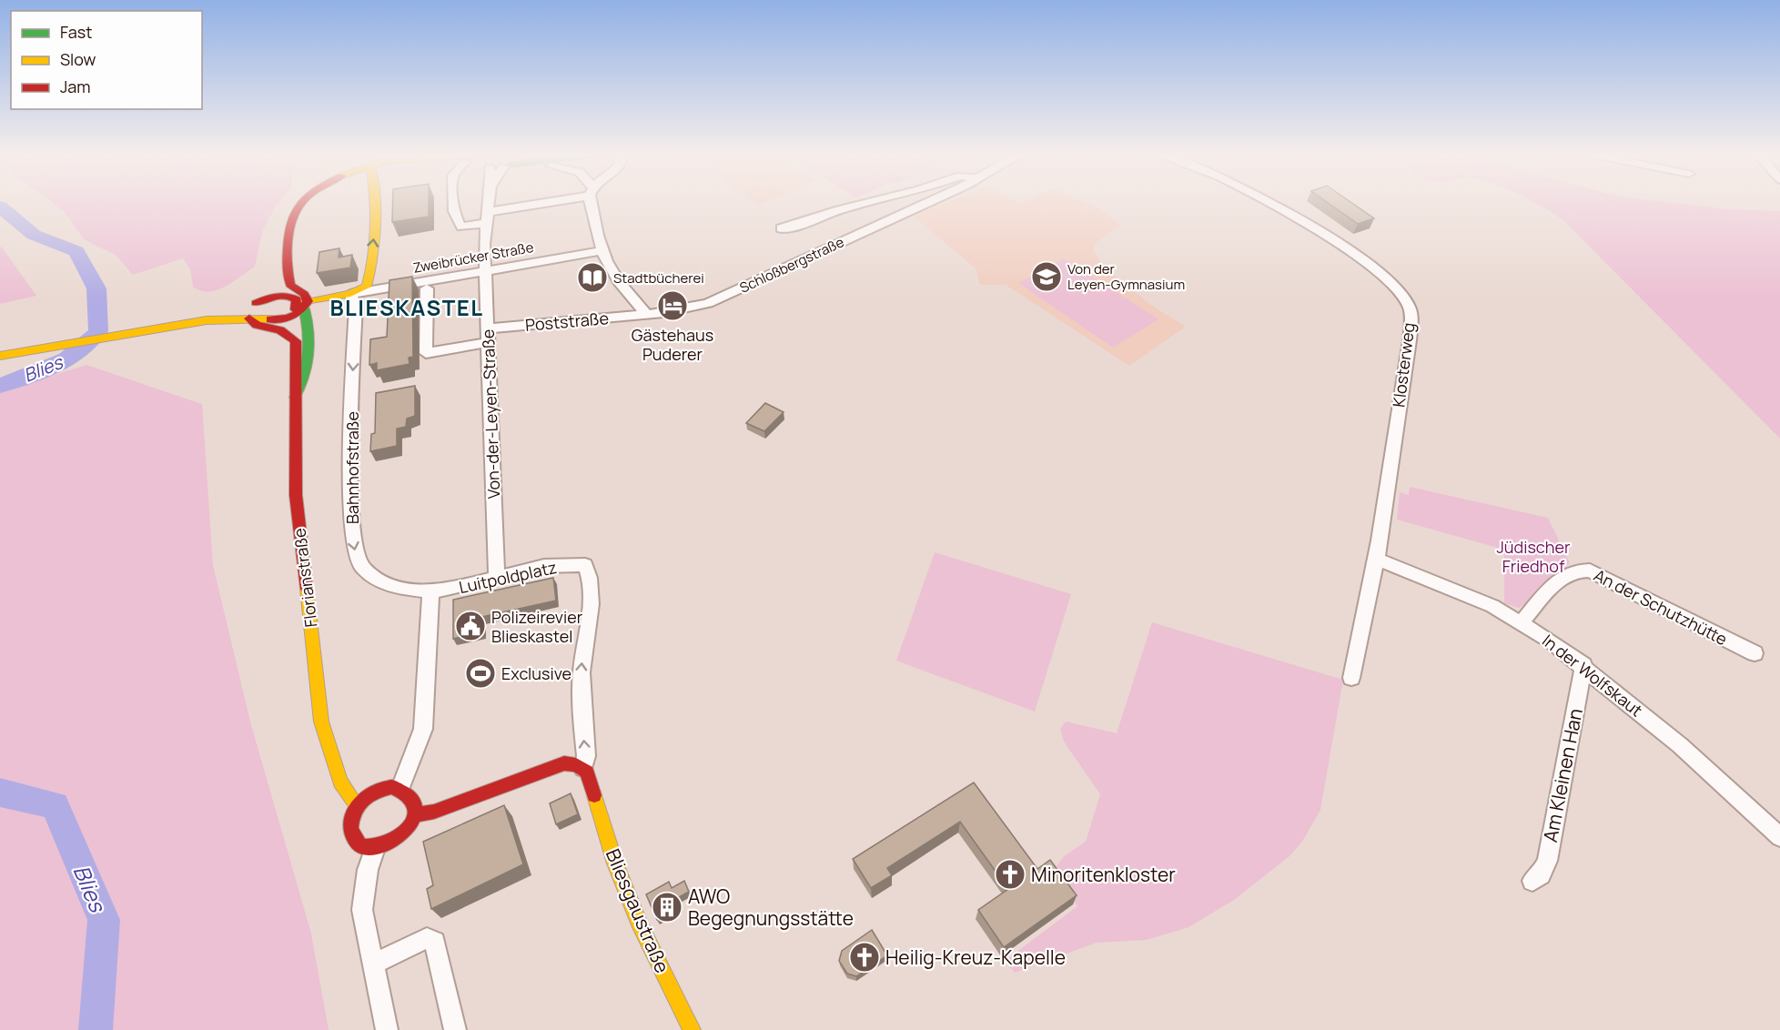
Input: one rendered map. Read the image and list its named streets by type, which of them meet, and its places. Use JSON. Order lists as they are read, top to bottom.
{
  "streets": {
    "main road": ["Florianstraße", "Bliesgaustraße"],
    "street": [
      "Zweibrücker Straße",
      "Schloßbergstraße",
      "Poststraße",
      "Klosterweg",
      "Von-der-Leyen-Straße",
      "Bahnhofstraße",
      "Luitpoldplatz",
      "An der Schutzhütte",
      "In der Wolfskaut",
      "Am Kleinen Han"
    ]
  },
  "crossings": [
    ["Zweibrücker Straße", "Von-der-Leyen-Straße"],
    ["Zweibrücker Straße", "Bahnhofstraße"],
    ["Schloßbergstraße", "Poststraße"],
    ["Poststraße", "Von-der-Leyen-Straße"],
    ["Klosterweg", "In der Wolfskaut"],
    ["Von-der-Leyen-Straße", "Luitpoldplatz"],
    ["Bahnhofstraße", "Luitpoldplatz"],
    ["Luitpoldplatz", "Bliesgaustraße"],
    ["An der Schutzhütte", "In der Wolfskaut"],
    ["In der Wolfskaut", "Am Kleinen Han"]
  ],
  "one_way": ["Bahnhofstraße"],
  "districts": ["BLIESKASTEL"],
  "water": ["Blies"],
  "parks": ["Jüdischer Friedhof"],
  "places": {
    "school or university": ["Von der Leyen-Gymnasium"],
    "library": ["Stadtbücherei"],
    "hotel": ["Gästehaus Puderer"],
    "public building": ["Polizeirevier Blieskastel"],
    "sports": ["Exclusive"],
    "church": ["Minoritenkloster", "Heilig-Kreuz-Kapelle"],
    "building": ["AWO Begegnungsstätte"]
  },
  "legend": ["Fast", "Slow", "Jam"]
}
